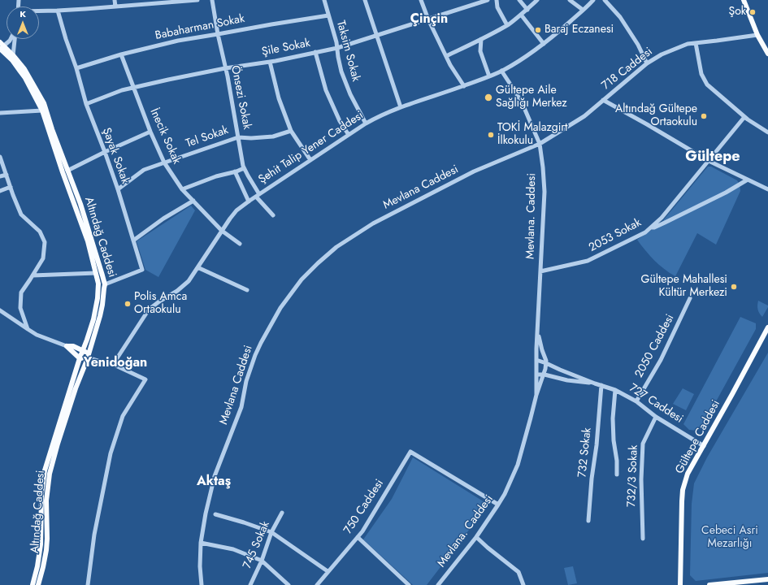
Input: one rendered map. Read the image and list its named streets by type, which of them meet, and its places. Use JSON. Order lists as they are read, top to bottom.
{
  "streets": {
    "main road": ["Altındağ Caddesi", "Gültepe Caddesi"],
    "street": [
      "Babaharman Sokak",
      "Şile Sokak",
      "Taksim Sokak",
      "718 Caddesi",
      "Önsezi Sokak",
      "İnecik Sokak",
      "Tel Sokak",
      "Şehit Talip Yener Caddesi",
      "Şayak Sokak",
      "Mevlana Caddesi",
      "Mevlana. Caddesi",
      "2053 Sokak",
      "2050 Caddesi",
      "727 Caddesi",
      "732 Sokak",
      "732/3 Sokak",
      "750 Caddesi",
      "745 Sokak"
    ]
  },
  "crossings": [
    ["Babaharman Sokak", "Taksim Sokak"],
    ["Babaharman Sokak", "Önsezi Sokak"],
    ["Babaharman Sokak", "İnecik Sokak"],
    ["Babaharman Sokak", "Şayak Sokak"],
    ["Şile Sokak", "Taksim Sokak"],
    ["Şile Sokak", "Önsezi Sokak"],
    ["Şile Sokak", "İnecik Sokak"],
    ["Şile Sokak", "Şayak Sokak"],
    ["Taksim Sokak", "Şehit Talip Yener Caddesi"],
    ["718 Caddesi", "Mevlana Caddesi"],
    ["718 Caddesi", "Mevlana. Caddesi"],
    ["Önsezi Sokak", "Tel Sokak"],
    ["Önsezi Sokak", "Şehit Talip Yener Caddesi"],
    ["İnecik Sokak", "Tel Sokak"],
    ["İnecik Sokak", "Şehit Talip Yener Caddesi"],
    ["Tel Sokak", "Şayak Sokak"],
    ["Şehit Talip Yener Caddesi", "Mevlana. Caddesi"],
    ["Şayak Sokak", "Altındağ Caddesi"],
    ["Mevlana Caddesi", "Mevlana. Caddesi"],
    ["Mevlana. Caddesi", "2053 Sokak"],
    ["Mevlana. Caddesi", "727 Caddesi"],
    ["Mevlana. Caddesi", "750 Caddesi"],
    ["2050 Caddesi", "727 Caddesi"],
    ["727 Caddesi", "Gültepe Caddesi"],
    ["727 Caddesi", "732 Sokak"],
    ["727 Caddesi", "732/3 Sokak"]
  ],
  "districts": [
    "Çinçin",
    "Gültepe",
    "Yenidoğan",
    "Aktaş"
  ],
  "parks": ["Cebeci Asri Mezarlığı"],
  "places": [
    "Şok",
    "Baraj Eczanesi",
    "Gültepe Aile Sağlığı Merkez",
    "Altındağ Gültepe Ortaokulu",
    "TOKİ Malazgirt İlkokulu",
    "Gültepe Mahallesi Kültür Merkezi",
    "Polis Amca Ortaokulu"
  ],
  "north": "top"
}
